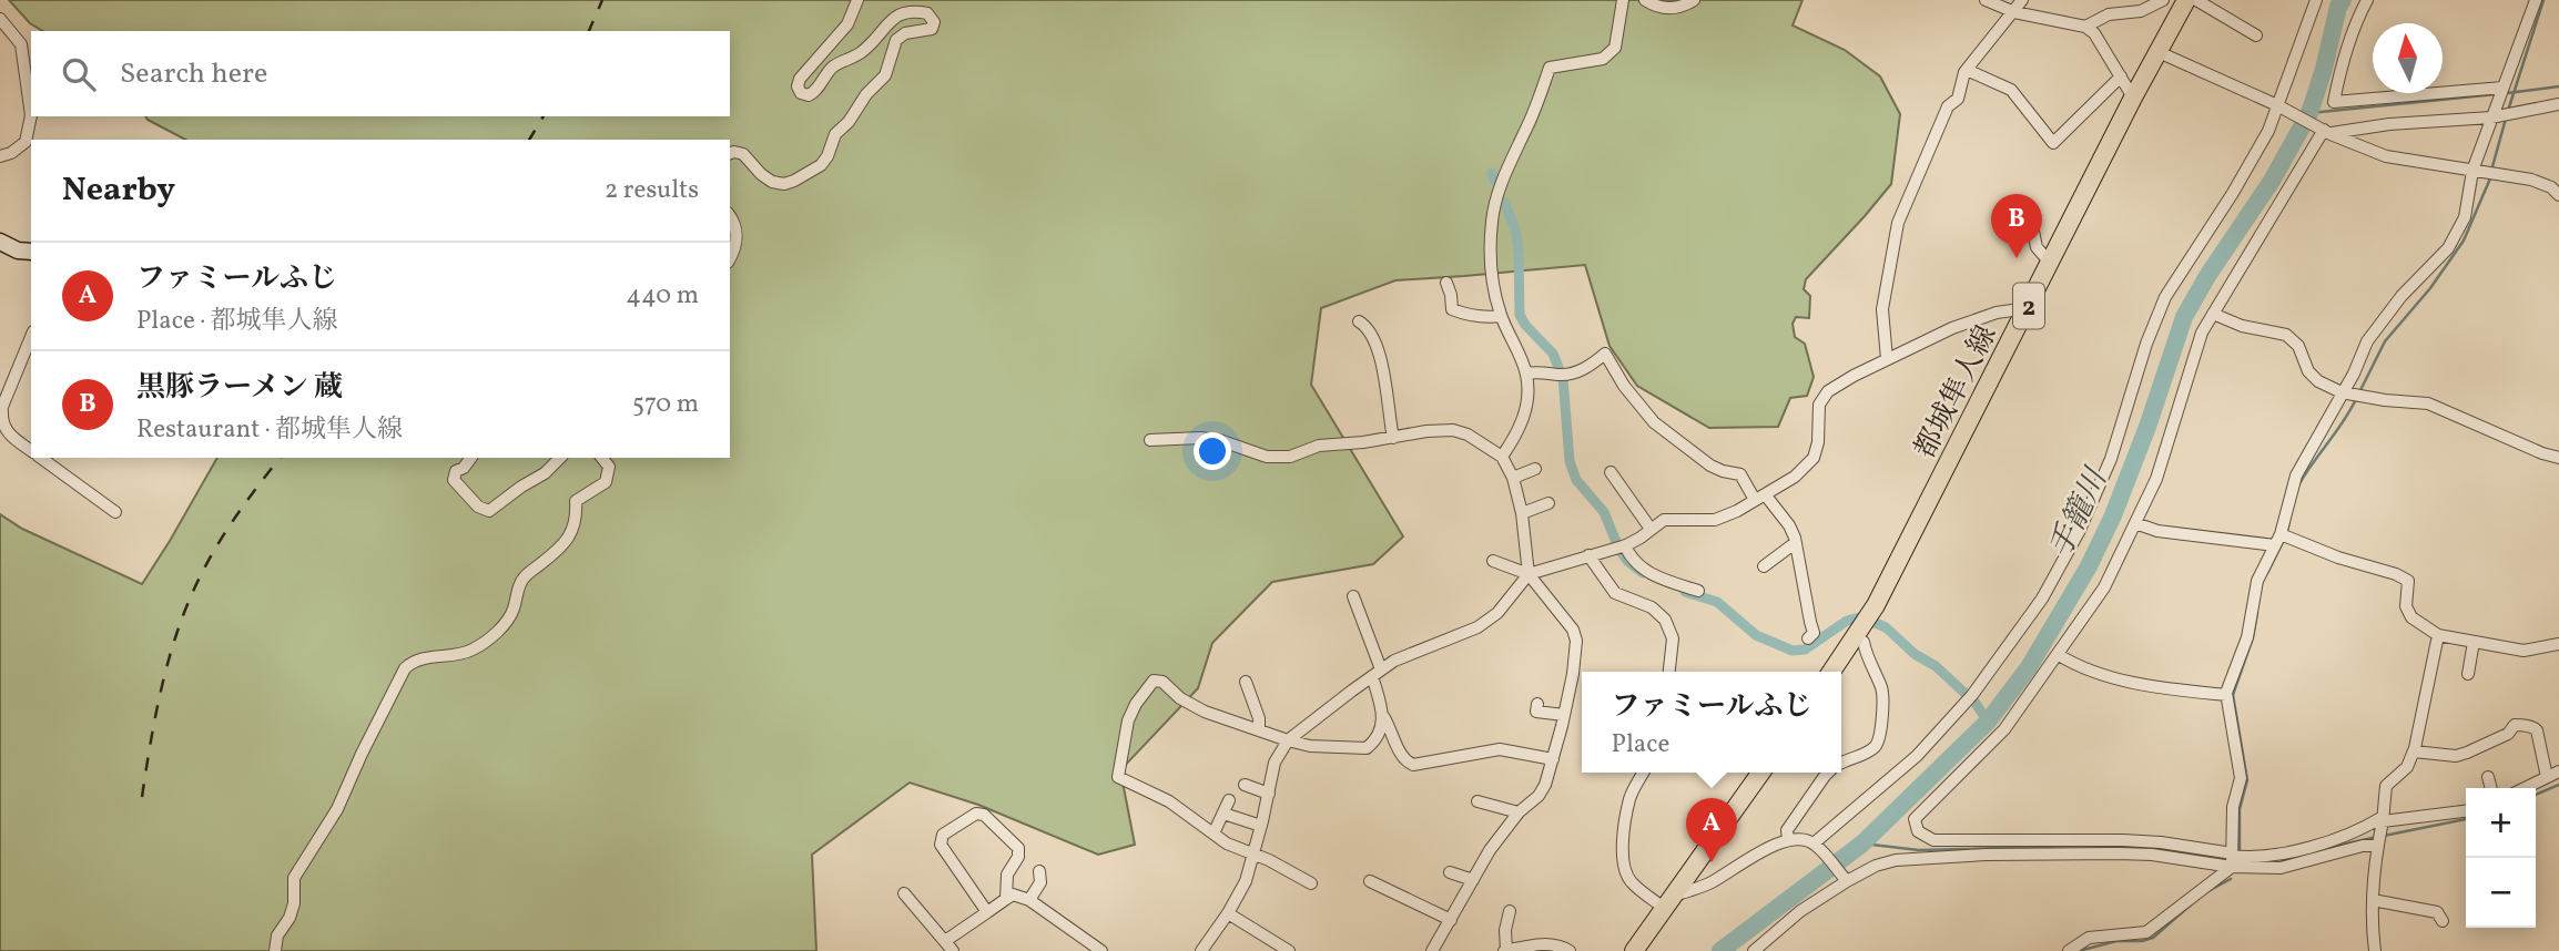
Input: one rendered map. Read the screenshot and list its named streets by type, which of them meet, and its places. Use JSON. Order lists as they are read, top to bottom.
{
  "streets": {
    "main road": ["2", "都城隼人線"]
  },
  "water": ["手籠川"],
  "north": "top",
  "page": {
    "search": "Search here",
    "heading": ["Nearby", "2 results"],
    "pins": ["B", "A"],
    "list": [
      {
        "mark": "A",
        "name": "ファミールふじ",
        "note": "Place · 都城隼人線",
        "value": "440 m"
      },
      {
        "mark": "B",
        "name": "黒豚ラーメン 蔵",
        "note": "Restaurant · 都城隼人線",
        "value": "570 m"
      }
    ],
    "popup": ["ファミールふじ", "Place"],
    "map_buttons": ["+", "−"]
  }
}
